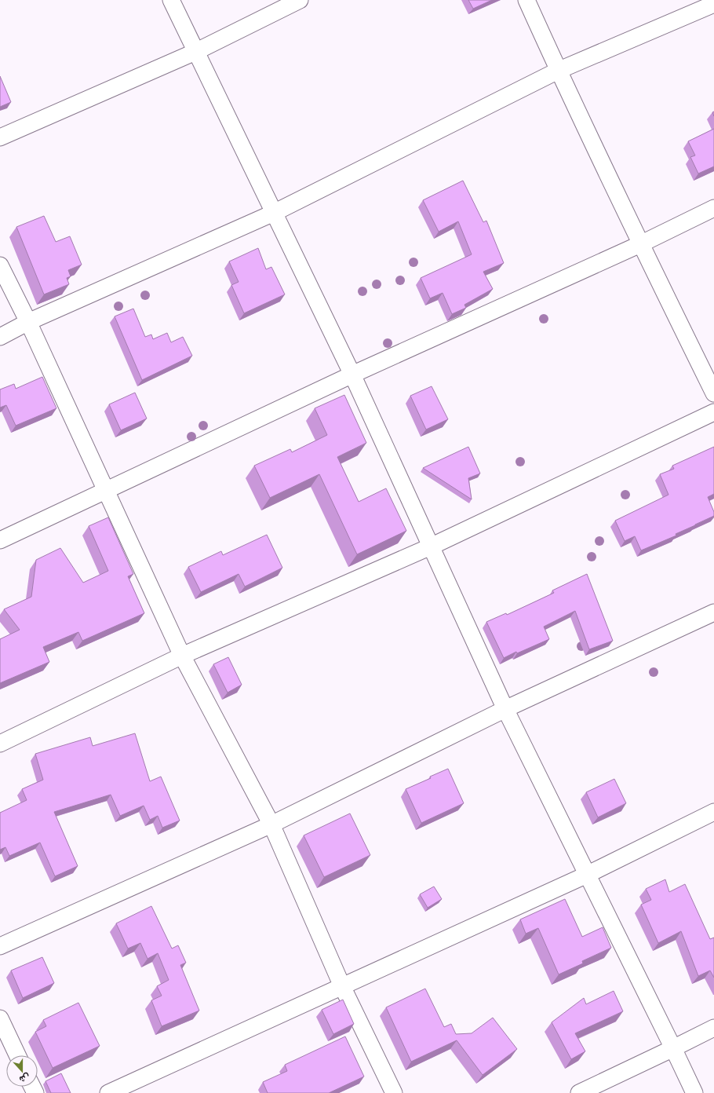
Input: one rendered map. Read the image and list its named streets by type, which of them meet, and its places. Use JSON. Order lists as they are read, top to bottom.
{
  "north": "bottom"
}
